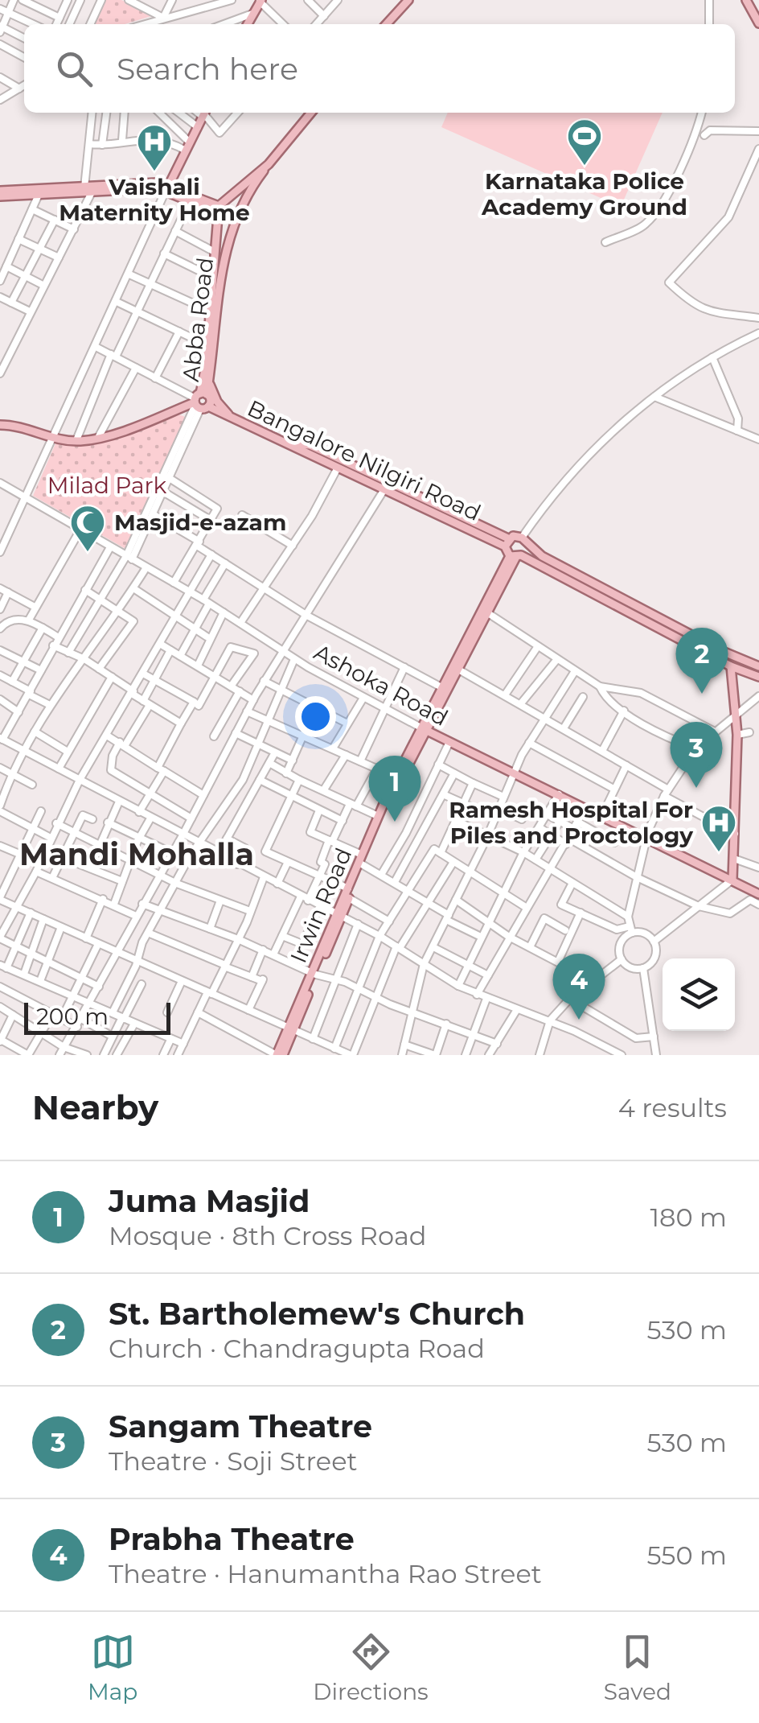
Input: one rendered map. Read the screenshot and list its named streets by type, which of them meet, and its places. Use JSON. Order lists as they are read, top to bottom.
{
  "streets": {
    "main road": [
      "Abba Road",
      "Bangalore Nilgiri Road",
      "Ashoka Road",
      "Irwin Road"
    ]
  },
  "crossings": [
    ["Abba Road", "Bangalore Nilgiri Road"],
    ["Ashoka Road", "Irwin Road"]
  ],
  "districts": ["Mandi Mohalla"],
  "parks": ["Milad Park"],
  "places": {
    "sports": ["Karnataka Police Academy Ground"],
    "hospital": ["Vaishali Maternity Home", "Ramesh Hospital For Piles and Proctology"],
    "mosque": ["Masjid-e-azam"]
  },
  "scale_bar": "200 m",
  "page": {
    "search": "Search here",
    "pins": [
      "2",
      "3",
      "1",
      "4"
    ],
    "scale": "200 m",
    "heading": ["Nearby", "4 results"],
    "list": [
      {
        "mark": "1",
        "name": "Juma Masjid",
        "note": "Mosque · 8th Cross Road",
        "value": "180 m"
      },
      {
        "mark": "2",
        "name": "St. Bartholemew's Church",
        "note": "Church · Chandragupta Road",
        "value": "530 m"
      },
      {
        "mark": "3",
        "name": "Sangam Theatre",
        "note": "Theatre · Soji Street",
        "value": "530 m"
      },
      {
        "mark": "4",
        "name": "Prabha Theatre",
        "note": "Theatre · Hanumantha Rao Street",
        "value": "550 m"
      }
    ],
    "nav": ["Map", "Directions", "Saved"]
  }
}
